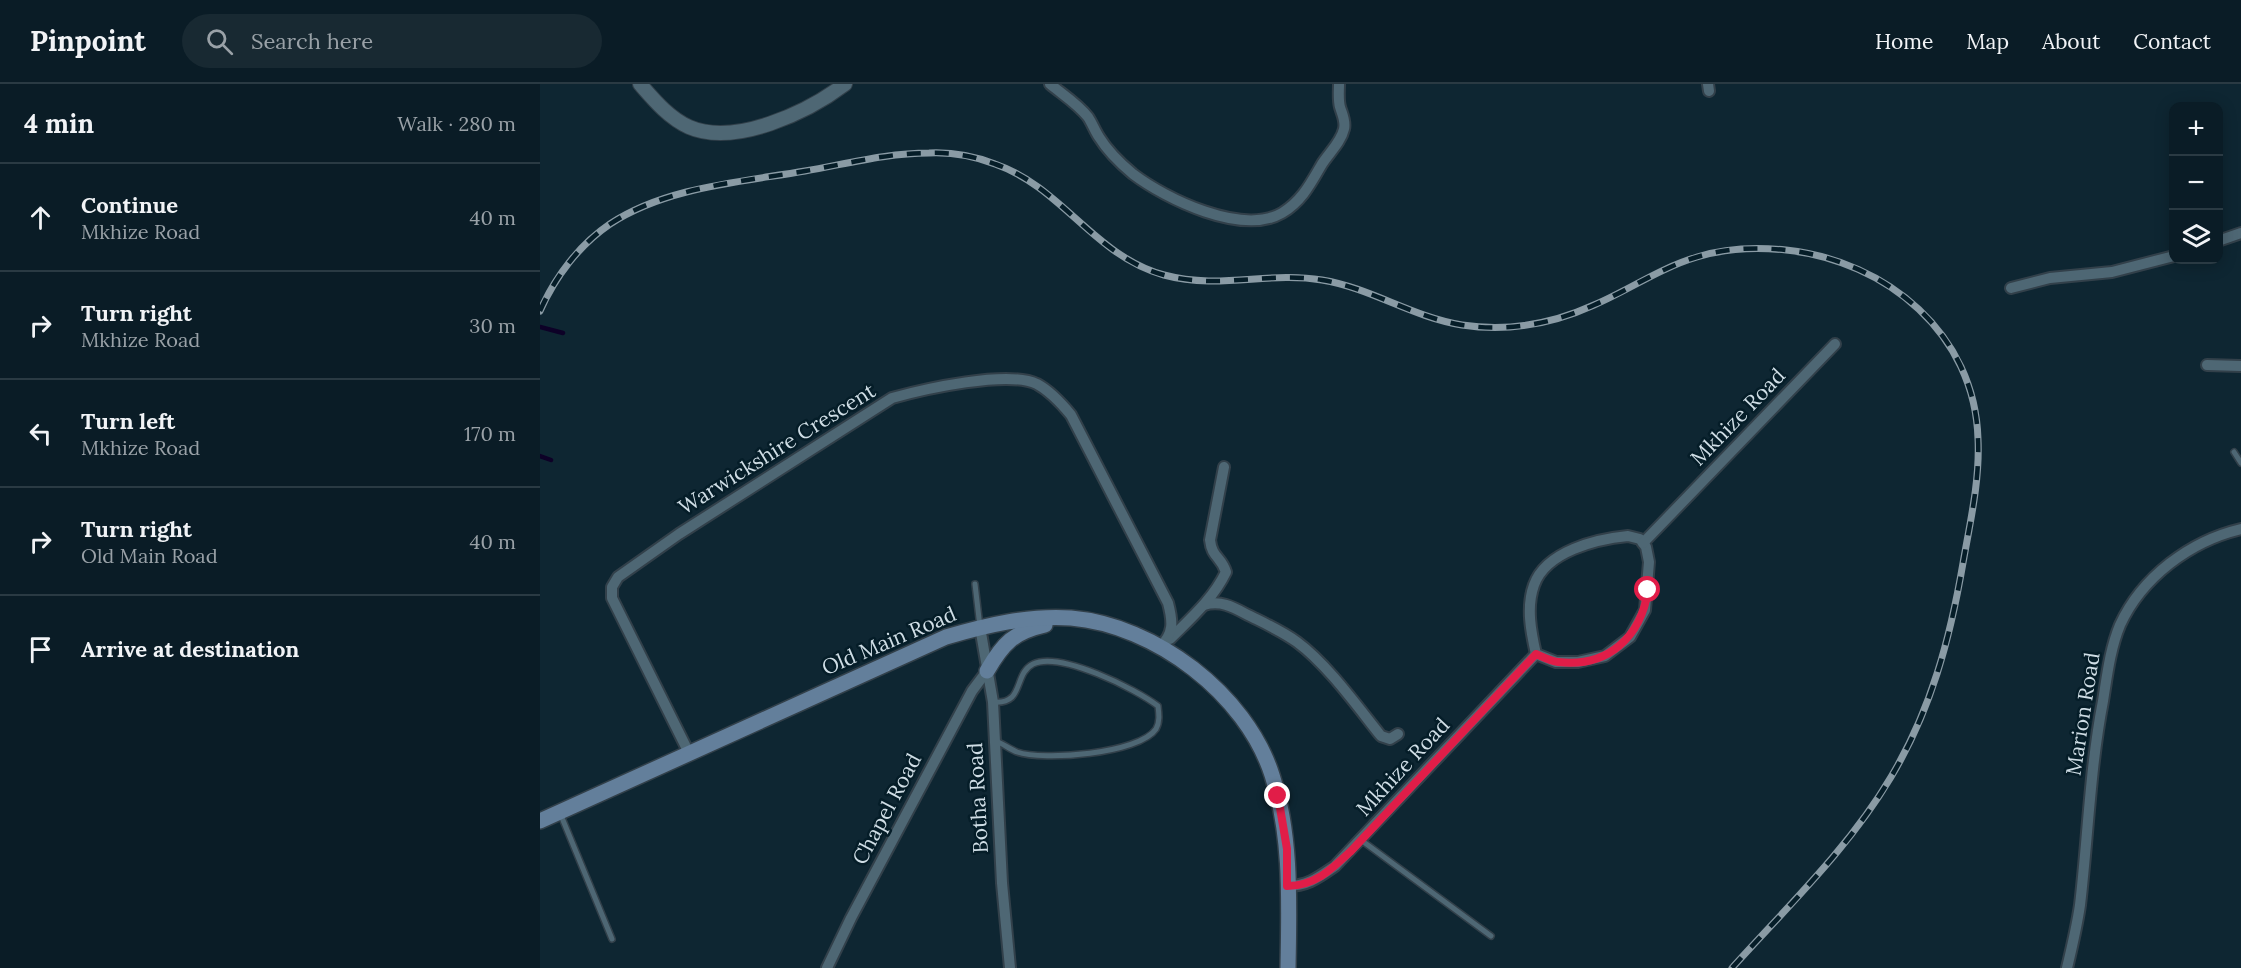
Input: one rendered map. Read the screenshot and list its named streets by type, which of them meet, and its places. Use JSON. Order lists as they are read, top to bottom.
{
  "streets": {
    "main road": ["Old Main Road"],
    "street": [
      "Mkhize Road",
      "Warwickshire Crescent",
      "Marion Road",
      "Botha Road",
      "Chapel Road"
    ]
  },
  "crossings": [
    ["Mkhize Road", "Old Main Road"],
    ["Warwickshire Crescent", "Old Main Road"],
    ["Old Main Road", "Botha Road"],
    ["Botha Road", "Chapel Road"]
  ],
  "page": {
    "header": "Pinpoint",
    "search": "Search here",
    "nav": [
      "Home",
      "Map",
      "About",
      "Contact"
    ],
    "heading": ["4 min", "Walk · 280 m"],
    "map_buttons": ["+", "−"],
    "list": [
      ["Continue", "Mkhize Road", "40 m"],
      ["Turn right", "Mkhize Road", "30 m"],
      ["Turn left", "Mkhize Road", "170 m"],
      ["Turn right", "Old Main Road", "40 m"],
      "Arrive at destination"
    ]
  }
}
